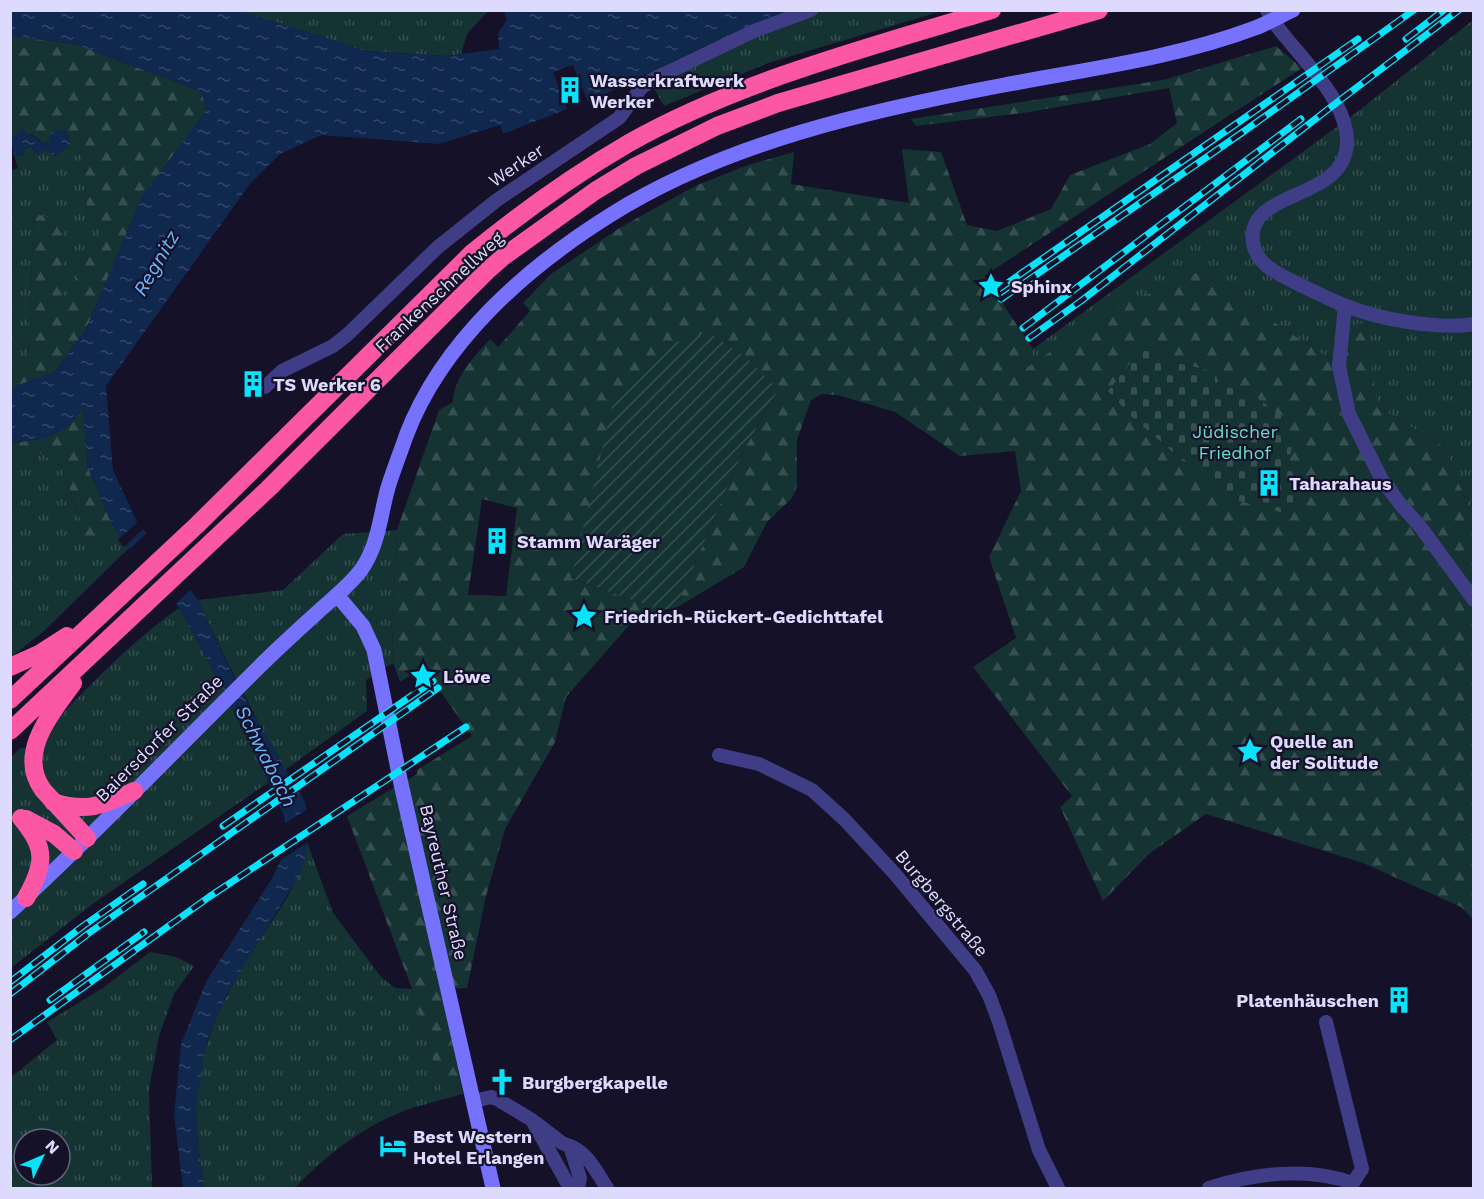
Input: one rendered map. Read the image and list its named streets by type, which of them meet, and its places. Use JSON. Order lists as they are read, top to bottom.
{
  "streets": {
    "highway": ["Frankenschnellweg"],
    "main road": ["Baiersdorfer Straße", "Bayreuther Straße"],
    "street": ["Werker", "Burgbergstraße"]
  },
  "crossings": [
    ["Baiersdorfer Straße", "Bayreuther Straße"]
  ],
  "water": ["Regnitz", "Schwabach"],
  "parks": ["Jüdischer Friedhof"],
  "places": {
    "building": [
      "Wasserkraftwerk Werker",
      "TS Werker 6",
      "Taharahaus",
      "Stamm Waräger",
      "Platenhäuschen"
    ],
    "place": [
      "Sphinx",
      "Friedrich-Rückert-Gedichttafel",
      "Löwe",
      "Quelle an der Solitude"
    ],
    "church": ["Burgbergkapelle"],
    "hotel": ["Best Western Hotel Erlangen"]
  },
  "north": "top right"
}
